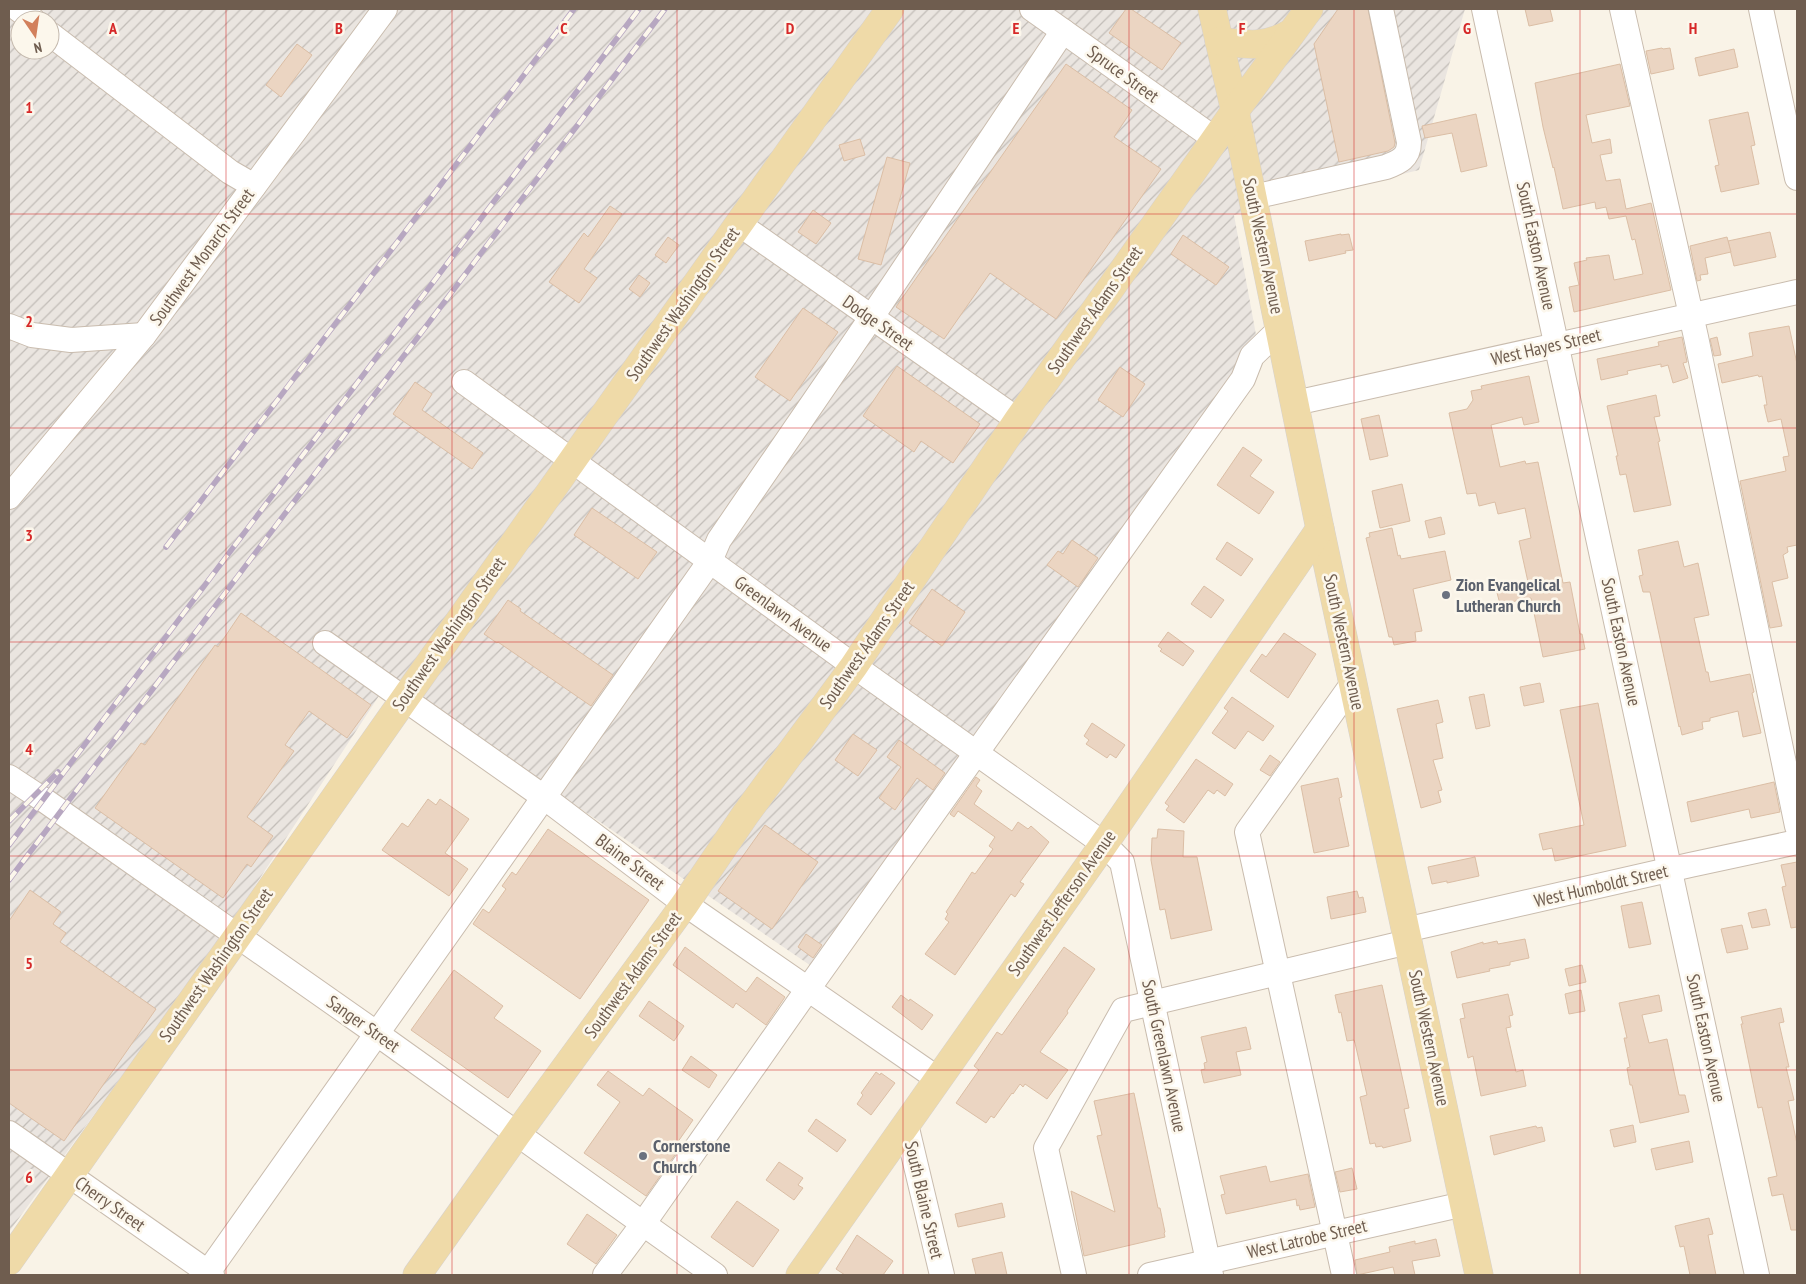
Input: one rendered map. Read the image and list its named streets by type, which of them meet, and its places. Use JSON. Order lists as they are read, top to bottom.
{
  "streets": {
    "main road": [
      "South Western Avenue",
      "Southwest Washington Street",
      "Southwest Adams Street",
      "Southwest Jefferson Avenue"
    ],
    "street": [
      "Spruce Street",
      "South Easton Avenue",
      "Southwest Monarch Street",
      "Dodge Street",
      "West Hayes Street",
      "Greenlawn Avenue",
      "Blaine Street",
      "West Humboldt Street",
      "Sanger Street",
      "South Greenlawn Avenue",
      "South Blaine Street",
      "Cherry Street",
      "West Latrobe Street"
    ]
  },
  "crossings": [
    ["Spruce Street", "Southwest Adams Street"],
    ["South Western Avenue", "Southwest Adams Street"],
    ["South Western Avenue", "West Hayes Street"],
    ["South Western Avenue", "West Humboldt Street"],
    ["South Western Avenue", "Southwest Jefferson Avenue"],
    ["South Western Avenue", "West Latrobe Street"],
    ["South Easton Avenue", "West Hayes Street"],
    ["South Easton Avenue", "West Humboldt Street"],
    ["Southwest Washington Street", "Dodge Street"],
    ["Southwest Washington Street", "Greenlawn Avenue"],
    ["Southwest Washington Street", "Blaine Street"],
    ["Southwest Washington Street", "Sanger Street"],
    ["Southwest Washington Street", "Cherry Street"],
    ["Southwest Adams Street", "Dodge Street"],
    ["Southwest Adams Street", "Greenlawn Avenue"],
    ["Southwest Adams Street", "Blaine Street"],
    ["Southwest Adams Street", "Sanger Street"],
    ["Greenlawn Avenue", "Southwest Jefferson Avenue"],
    ["Greenlawn Avenue", "South Greenlawn Avenue"],
    ["Blaine Street", "Southwest Jefferson Avenue"],
    ["West Humboldt Street", "South Greenlawn Avenue"],
    ["Southwest Jefferson Avenue", "South Greenlawn Avenue"],
    ["Southwest Jefferson Avenue", "South Blaine Street"],
    ["South Greenlawn Avenue", "West Latrobe Street"]
  ],
  "places": ["Zion Evangelical Lutheran Church", "Cornerstone Church"],
  "north": "bottom",
  "grid": {
    "columns": [
      "A",
      "B",
      "C",
      "D",
      "E",
      "F",
      "G",
      "H"
    ],
    "rows": [
      "1",
      "2",
      "3",
      "4",
      "5",
      "6"
    ]
  }
}
